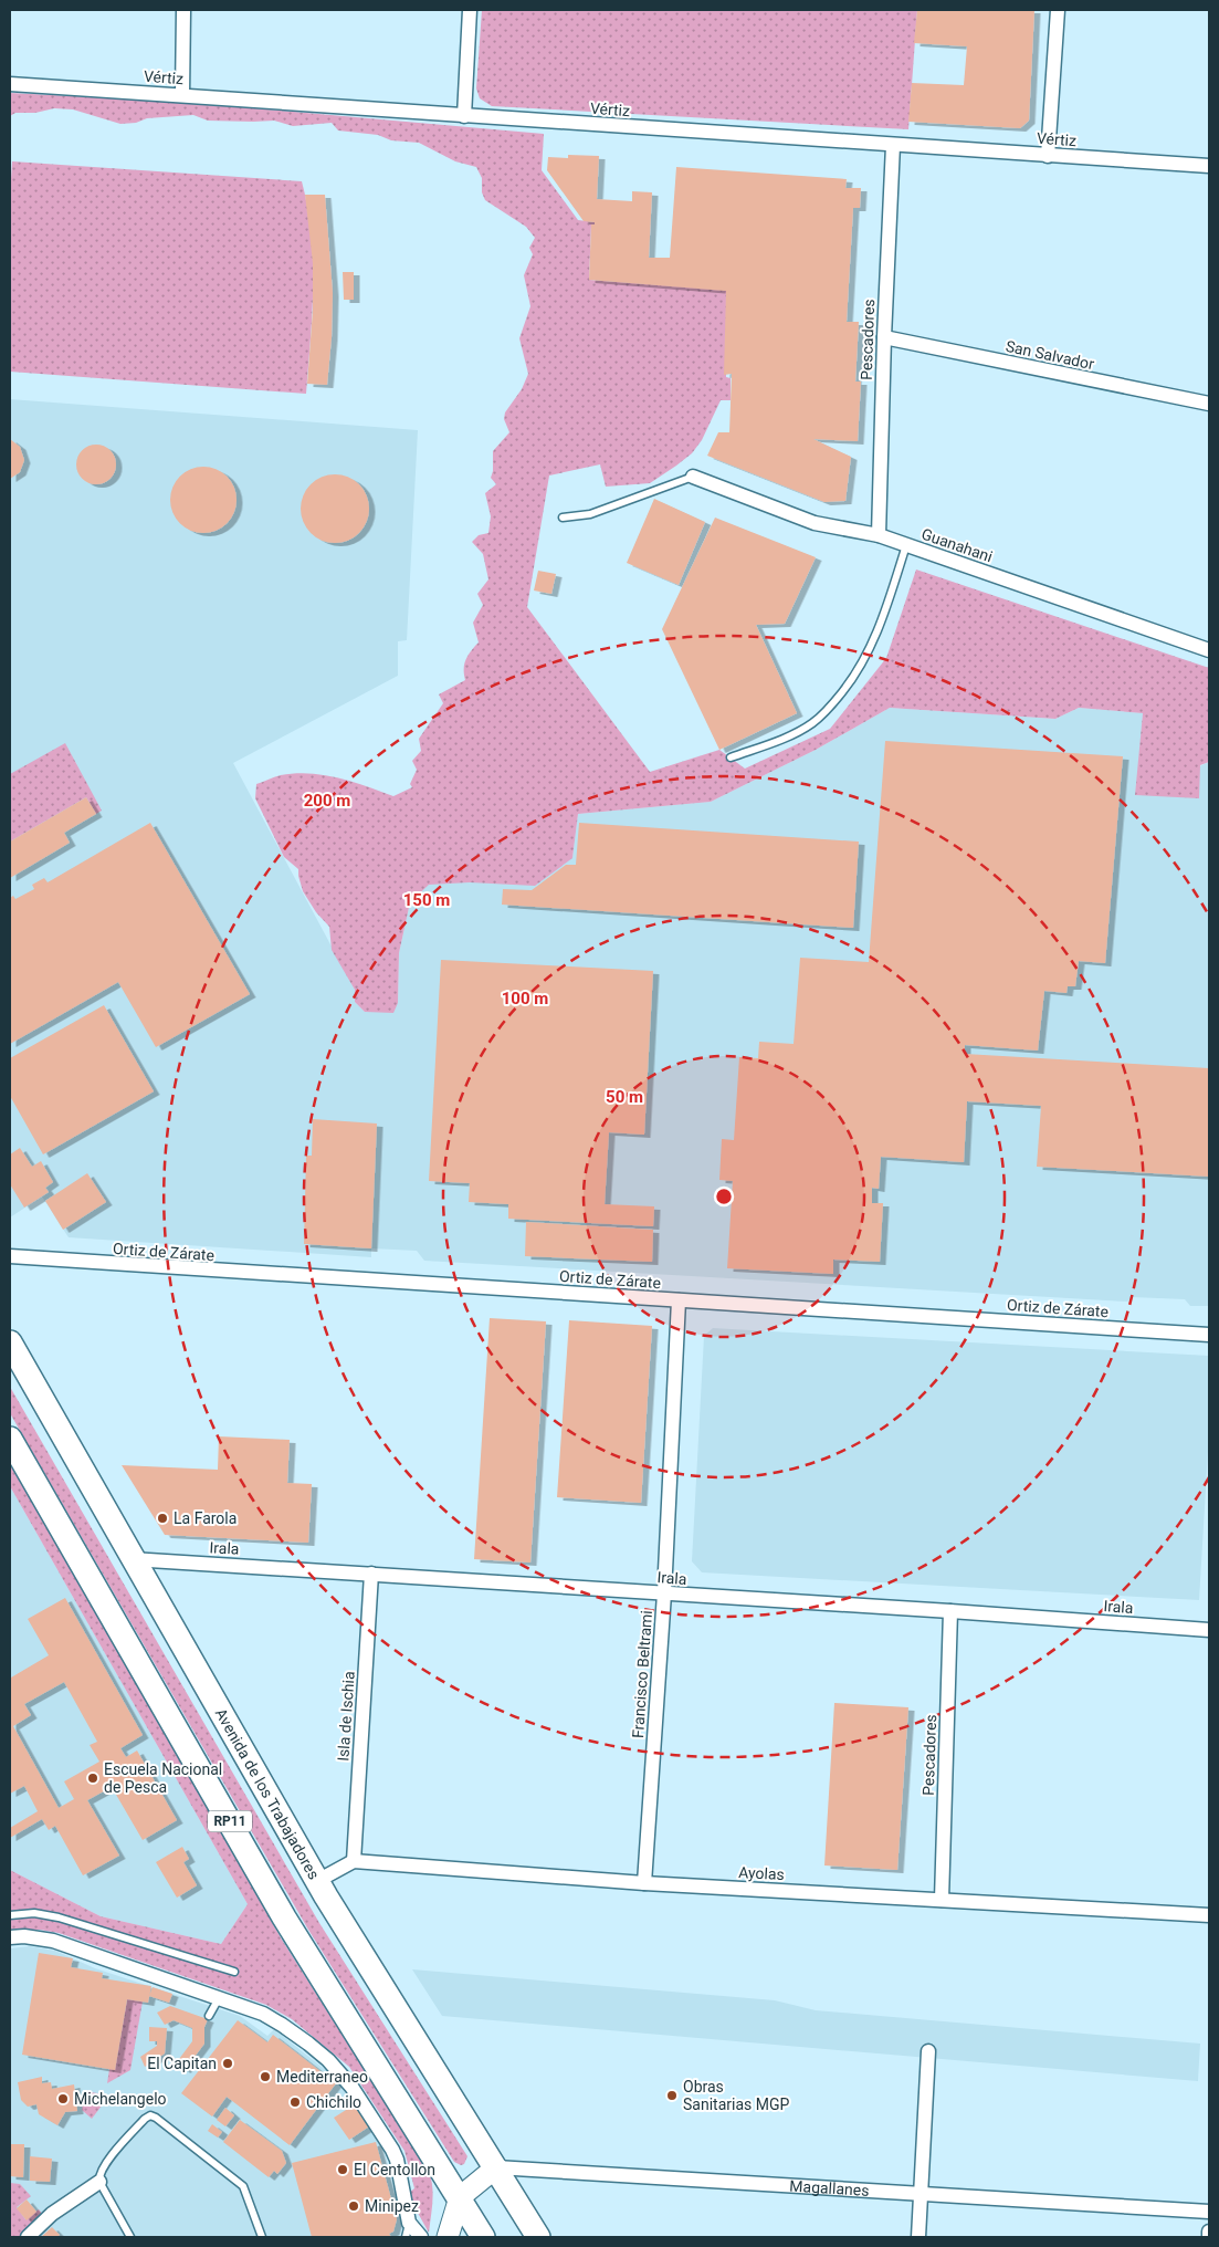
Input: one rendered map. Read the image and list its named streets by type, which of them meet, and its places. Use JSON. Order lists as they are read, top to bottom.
{
  "streets": {
    "main road": ["Avenida de los Trabajadores", "RP11"],
    "street": [
      "Vértiz",
      "Pescadores",
      "San Salvador",
      "Guanahani",
      "Ortiz de Zárate",
      "Irala",
      "Francisco Beltrami",
      "Isla de Ischia",
      "Ayolas",
      "Magallanes"
    ]
  },
  "crossings": [
    ["Vértiz", "Pescadores"],
    ["Pescadores", "San Salvador"],
    ["Pescadores", "Guanahani"],
    ["Pescadores", "Irala"],
    ["Pescadores", "Ayolas"],
    ["Ortiz de Zárate", "Francisco Beltrami"],
    ["Irala", "Francisco Beltrami"],
    ["Irala", "Isla de Ischia"],
    ["Irala", "Avenida de los Trabajadores"],
    ["Francisco Beltrami", "Ayolas"],
    ["Isla de Ischia", "Ayolas"],
    ["Avenida de los Trabajadores", "Magallanes"]
  ],
  "places": [
    "La Farola",
    "Escuela Nacional de Pesca",
    "El Capitan",
    "Mediterraneo",
    "Obras Sanitarias MGP",
    "Michelangelo",
    "Chichilo",
    "El Centollon",
    "Minipez"
  ],
  "rings": [
    "200 m",
    "150 m",
    "100 m",
    "50 m"
  ]
}
